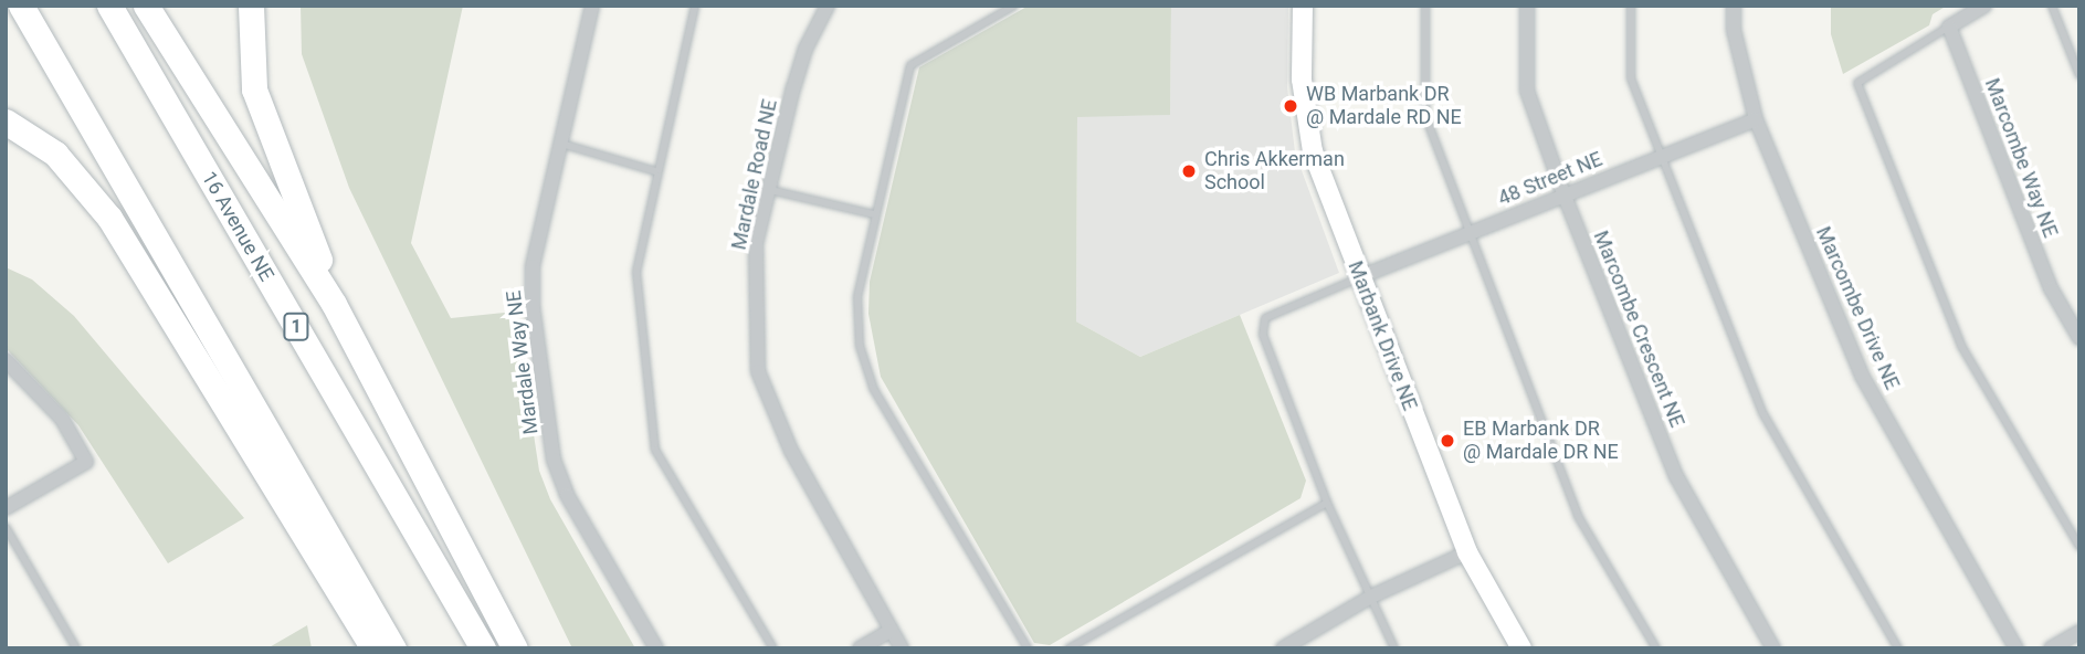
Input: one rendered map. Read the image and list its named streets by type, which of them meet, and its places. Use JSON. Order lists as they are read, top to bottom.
{
  "streets": {
    "highway": ["16 Avenue NE", "1"],
    "street": [
      "Marcombe Way NE",
      "Mardale Road NE",
      "48 Street NE",
      "Marcombe Drive NE",
      "Marcombe Crescent NE",
      "Marbank Drive NE",
      "Mardale Way NE"
    ]
  },
  "crossings": [
    ["48 Street NE", "Marcombe Drive NE"],
    ["48 Street NE", "Marcombe Crescent NE"],
    ["48 Street NE", "Marbank Drive NE"]
  ],
  "places": ["WB Marbank DR @ Mardale RD NE", "Chris Akkerman School", "EB Marbank DR @ Mardale DR NE"]
}
